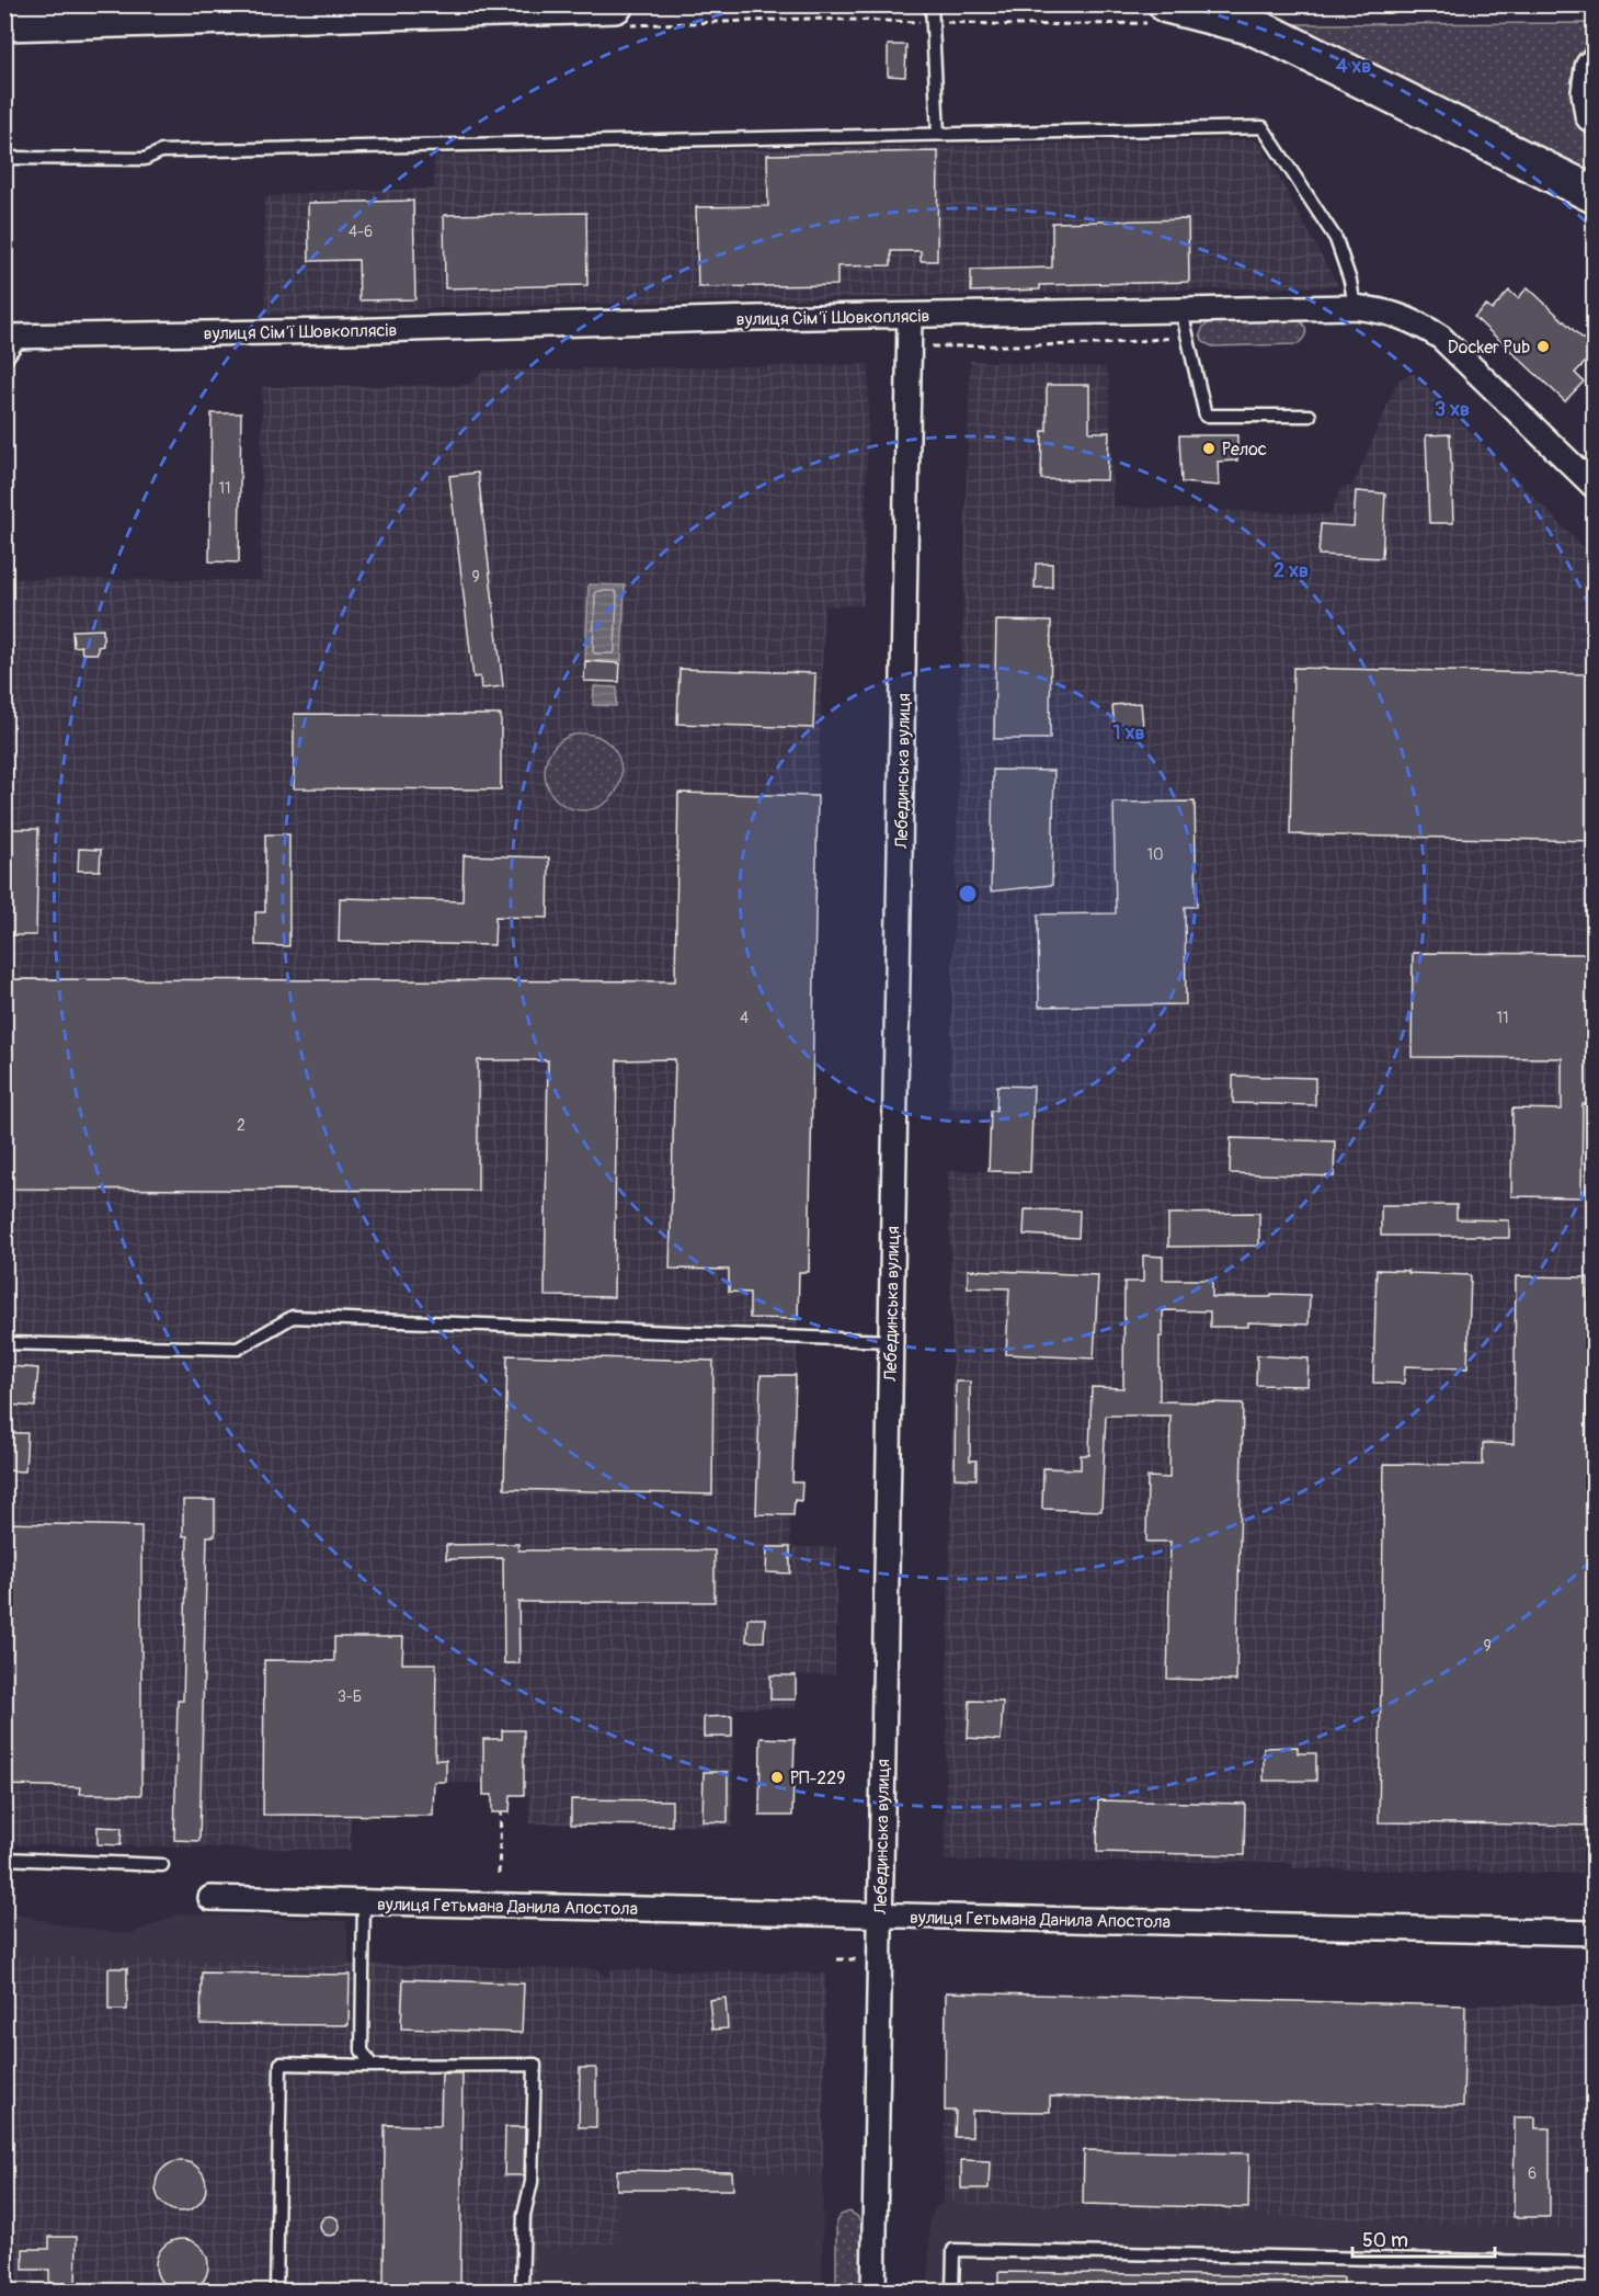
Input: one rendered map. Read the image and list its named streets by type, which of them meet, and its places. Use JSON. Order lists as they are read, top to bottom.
{
  "streets": {
    "street": ["вулиця Сімʼї Шовкоплясів", "Лебединська вулиця", "вулиця Гетьмана Данила Апостола"]
  },
  "crossings": [
    ["вулиця Сімʼї Шовкоплясів", "Лебединська вулиця"],
    ["Лебединська вулиця", "вулиця Гетьмана Данила Апостола"]
  ],
  "places": ["Docker Pub", "Релос", "РП-229"],
  "house_numbers": [
    "4-6",
    "11",
    "9",
    "10",
    "4",
    "11",
    "2",
    "9",
    "3-Б",
    "6"
  ],
  "scale_bar": "50 m",
  "rings": [
    "4 хв",
    "3 хв",
    "2 хв",
    "1 хв"
  ]
}
